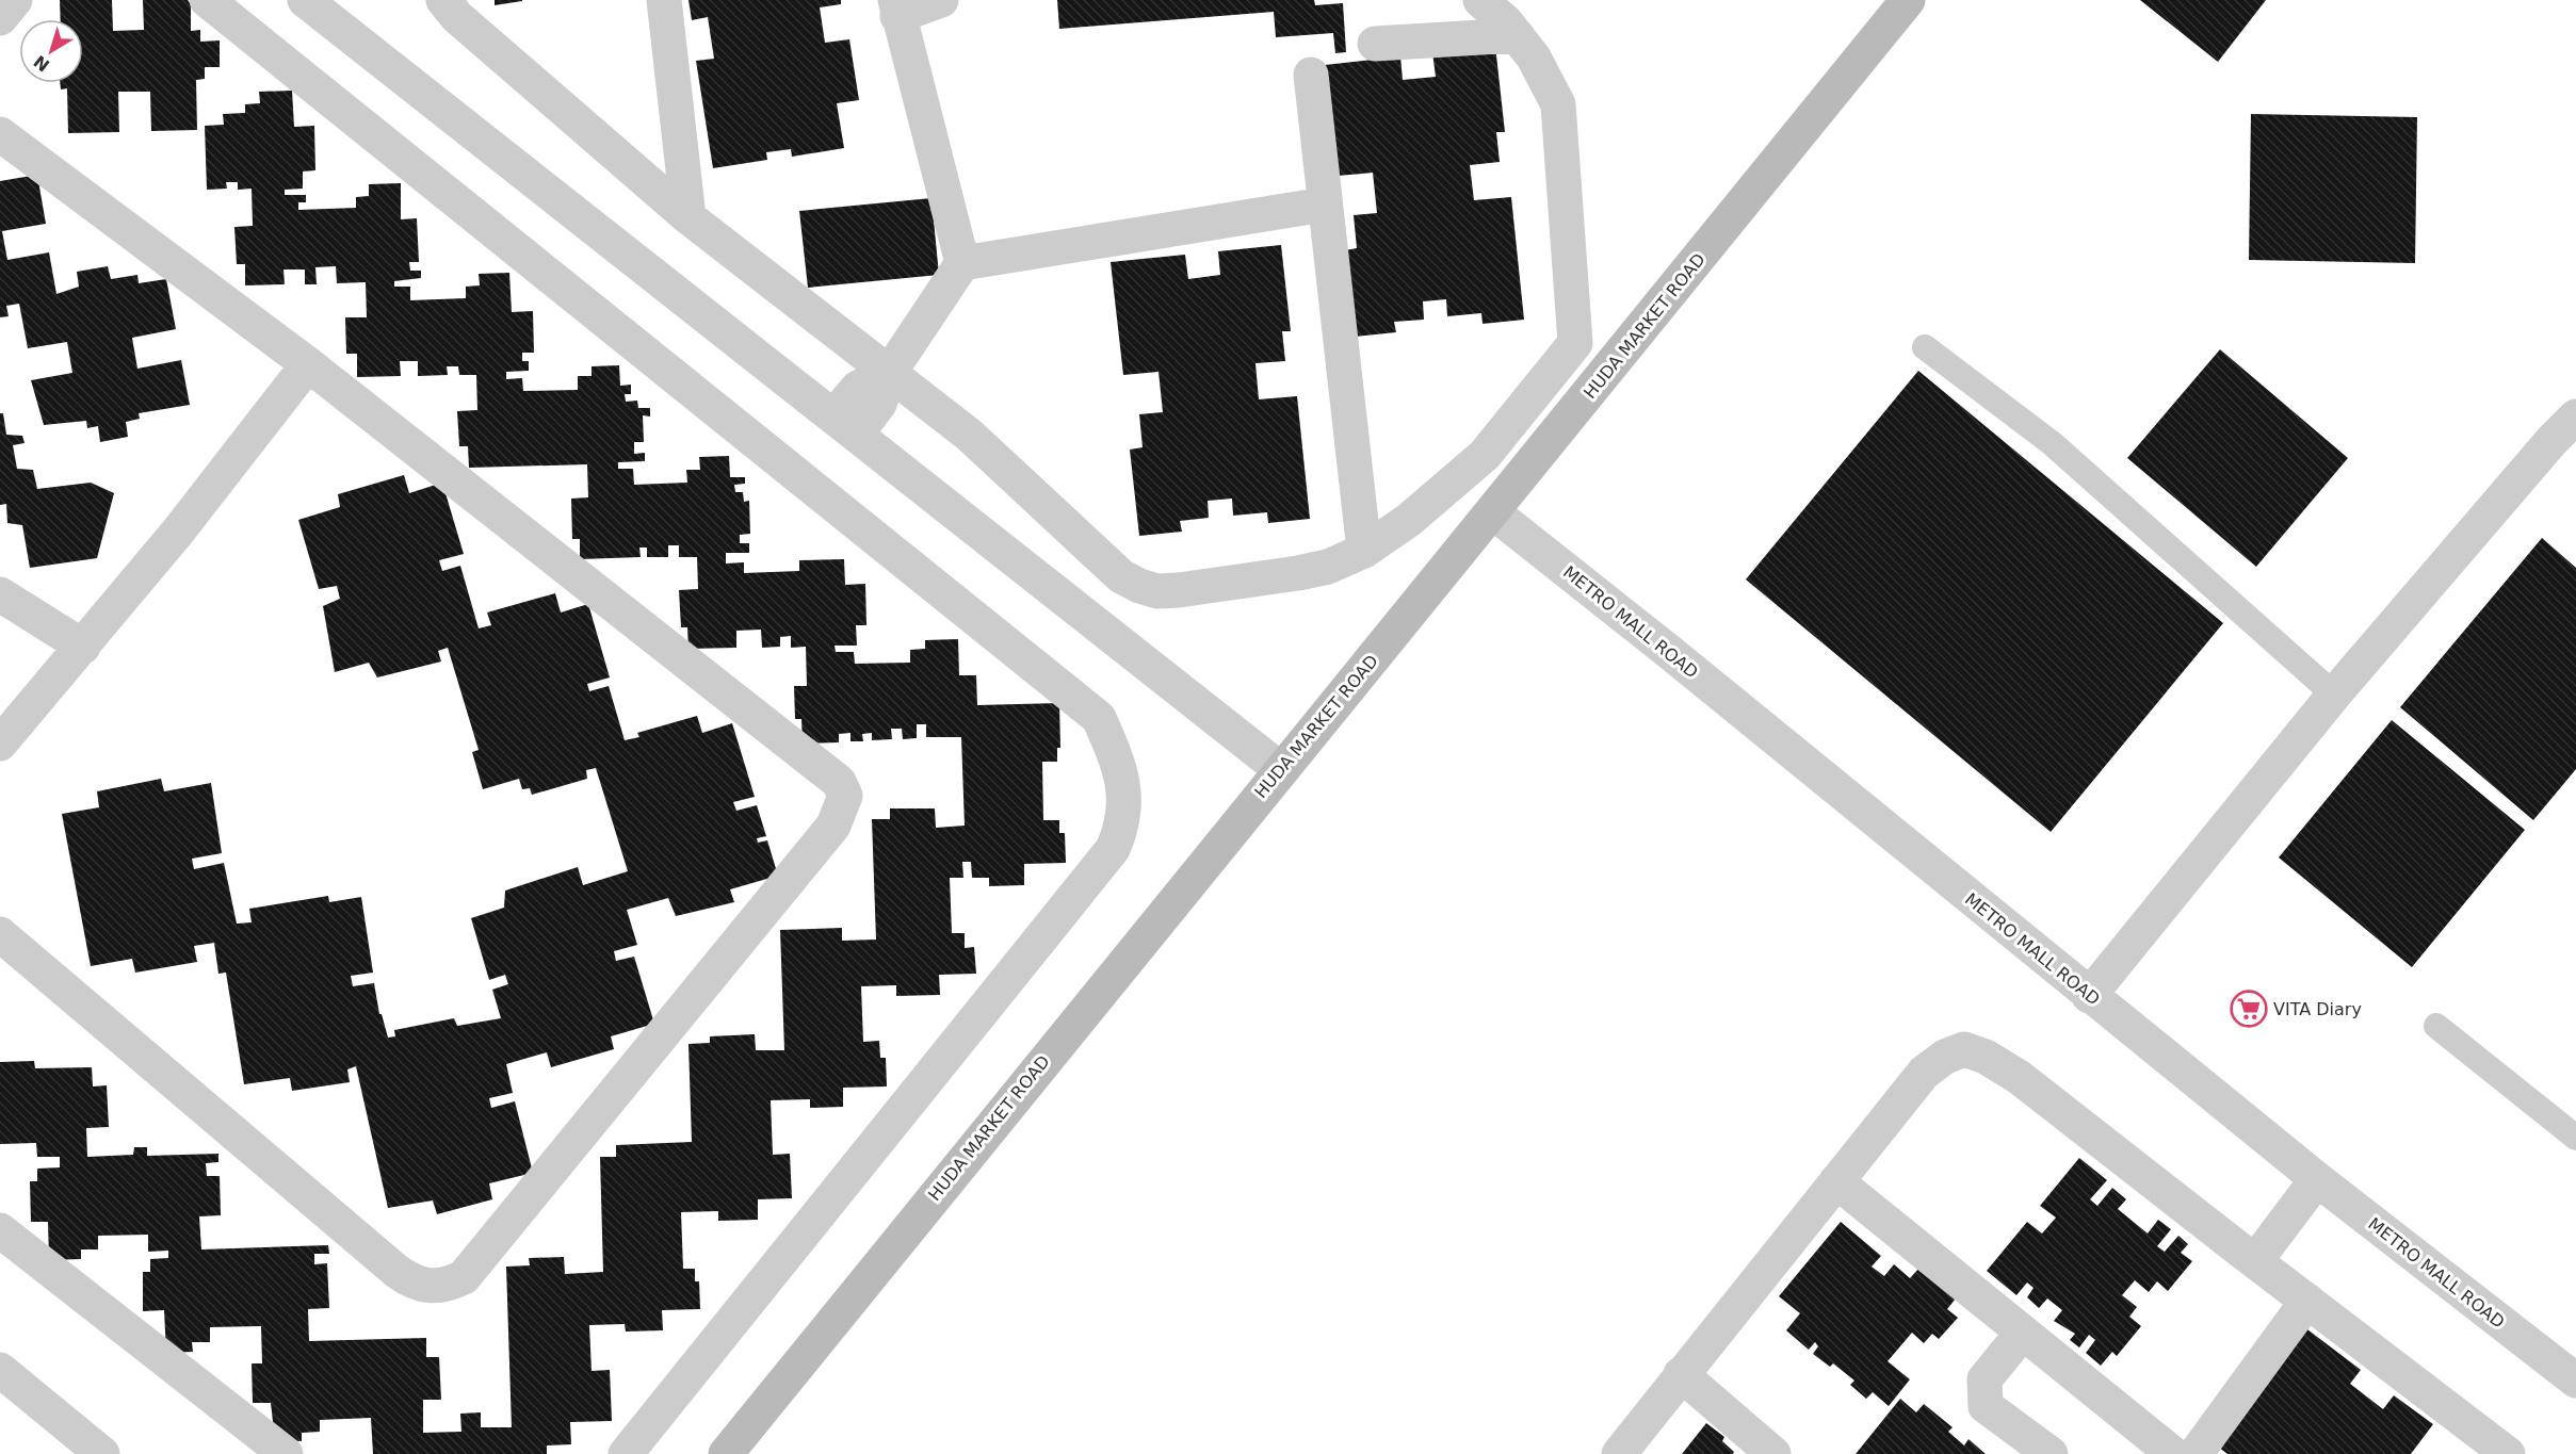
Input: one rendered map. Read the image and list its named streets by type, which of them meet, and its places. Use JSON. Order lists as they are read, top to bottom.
{
  "streets": {
    "street": ["HUDA MARKET ROAD", "METRO MALL ROAD"]
  },
  "crossings": [
    ["HUDA MARKET ROAD", "METRO MALL ROAD"]
  ],
  "places": {
    "supermarket": ["VITA Diary"]
  },
  "north": "bottom left"
}
